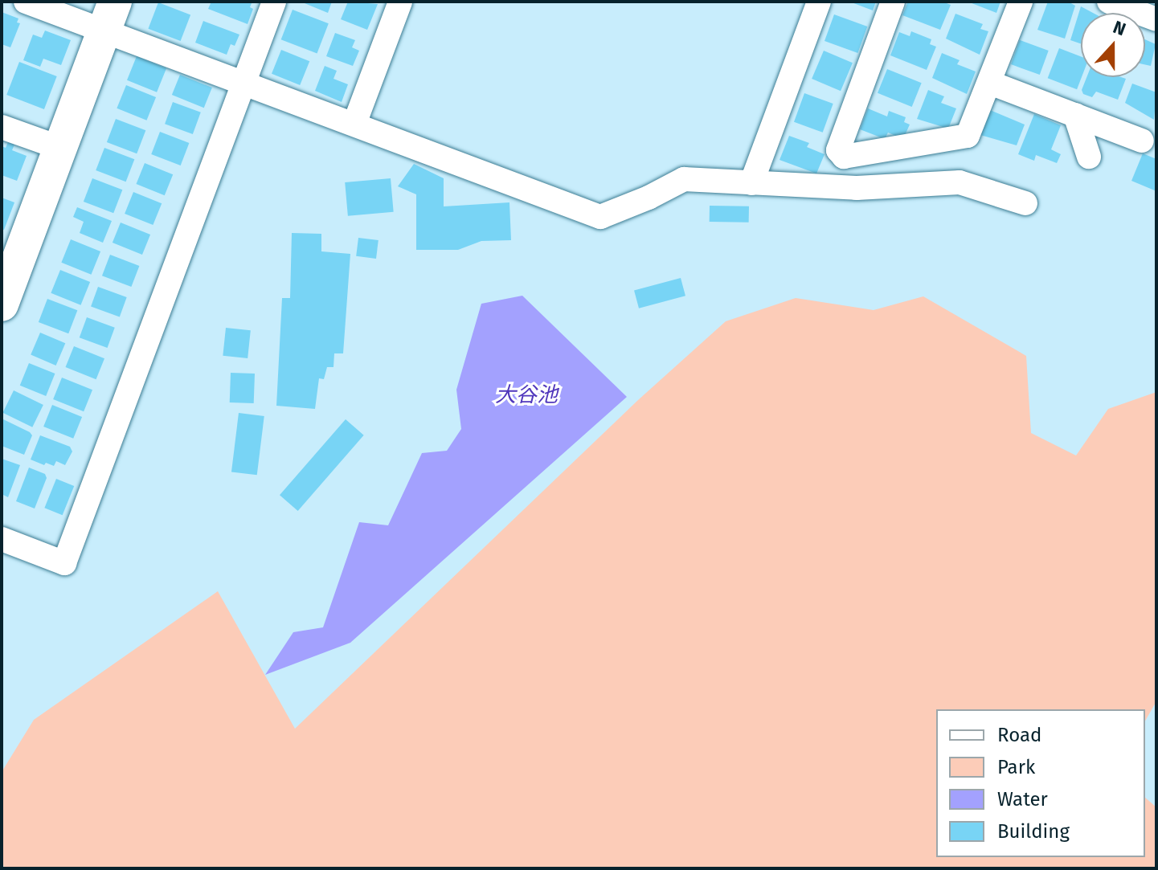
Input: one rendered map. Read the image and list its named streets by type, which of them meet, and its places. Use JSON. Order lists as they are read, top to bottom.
{
  "water": ["大谷池"],
  "legend": [
    "Road",
    "Park",
    "Water",
    "Building"
  ],
  "north": "top"
}
